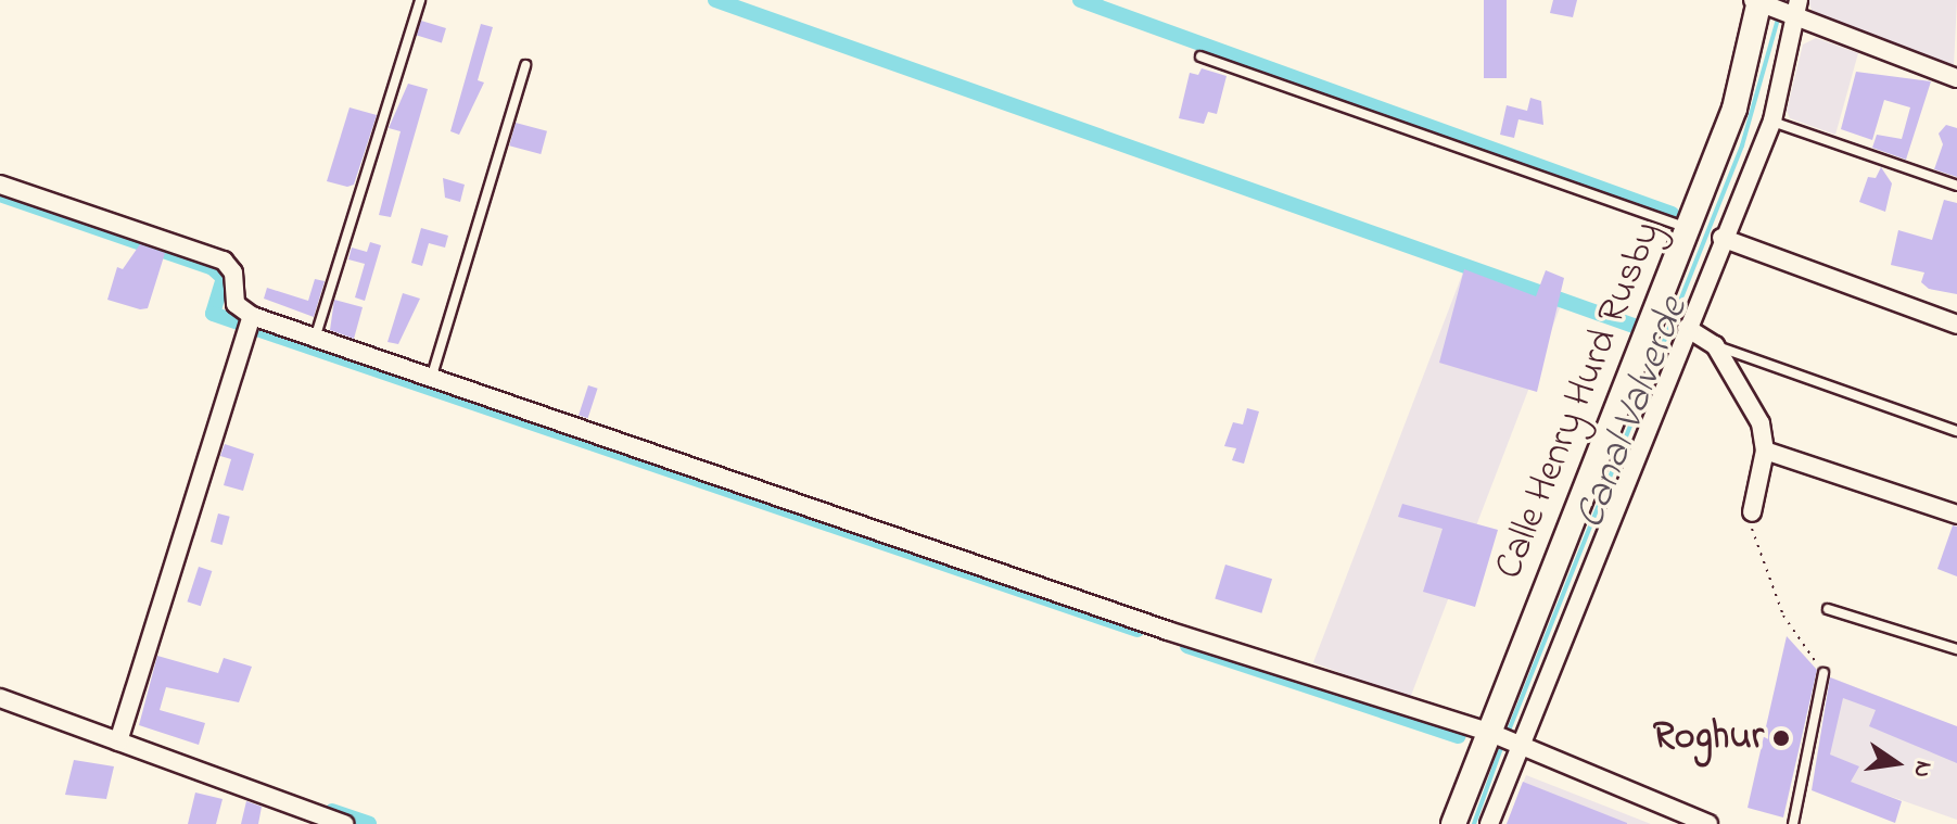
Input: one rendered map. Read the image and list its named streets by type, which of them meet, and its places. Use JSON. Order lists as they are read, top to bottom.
{
  "streets": {
    "street": ["Calle Henry Hurd Rusby"]
  },
  "water": ["Canal Valverde"],
  "places": ["Roghur"],
  "north": "right"
}
